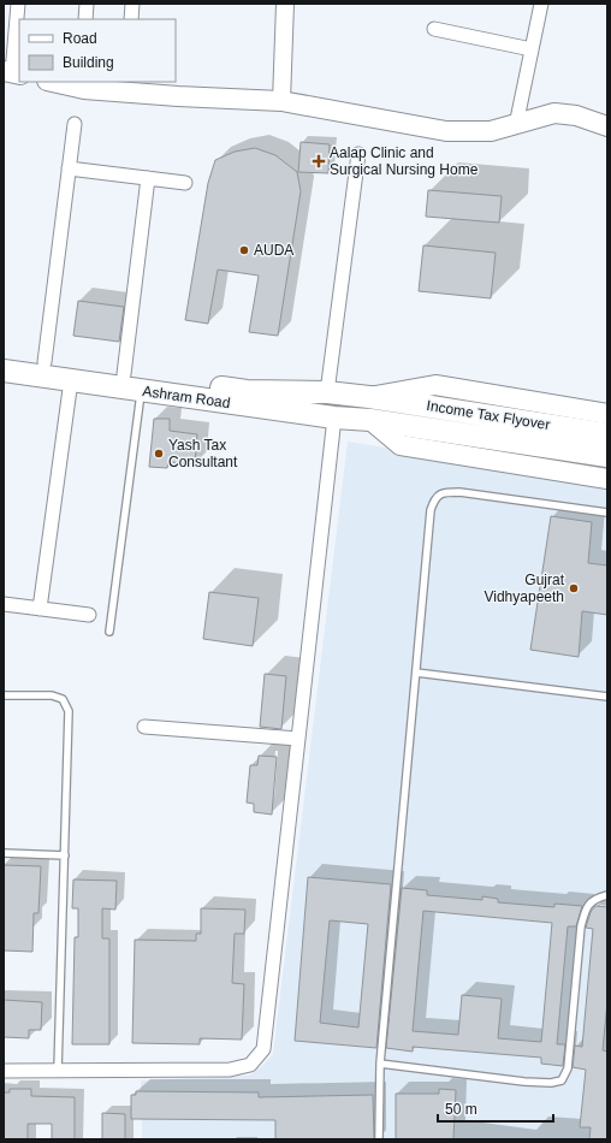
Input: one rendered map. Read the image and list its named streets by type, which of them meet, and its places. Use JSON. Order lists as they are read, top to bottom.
{
  "streets": {
    "main road": ["Ashram Road", "Income Tax Flyover"]
  },
  "crossings": [
    ["Ashram Road", "Income Tax Flyover"]
  ],
  "places": {
    "health": ["Aalap Clinic and Surgical Nursing Home"],
    "other": ["AUDA", "Yash Tax Consultant", "Gujrat Vidhyapeeth"]
  },
  "legend": ["Road", "Building"],
  "scale_bar": "50 m"
}
